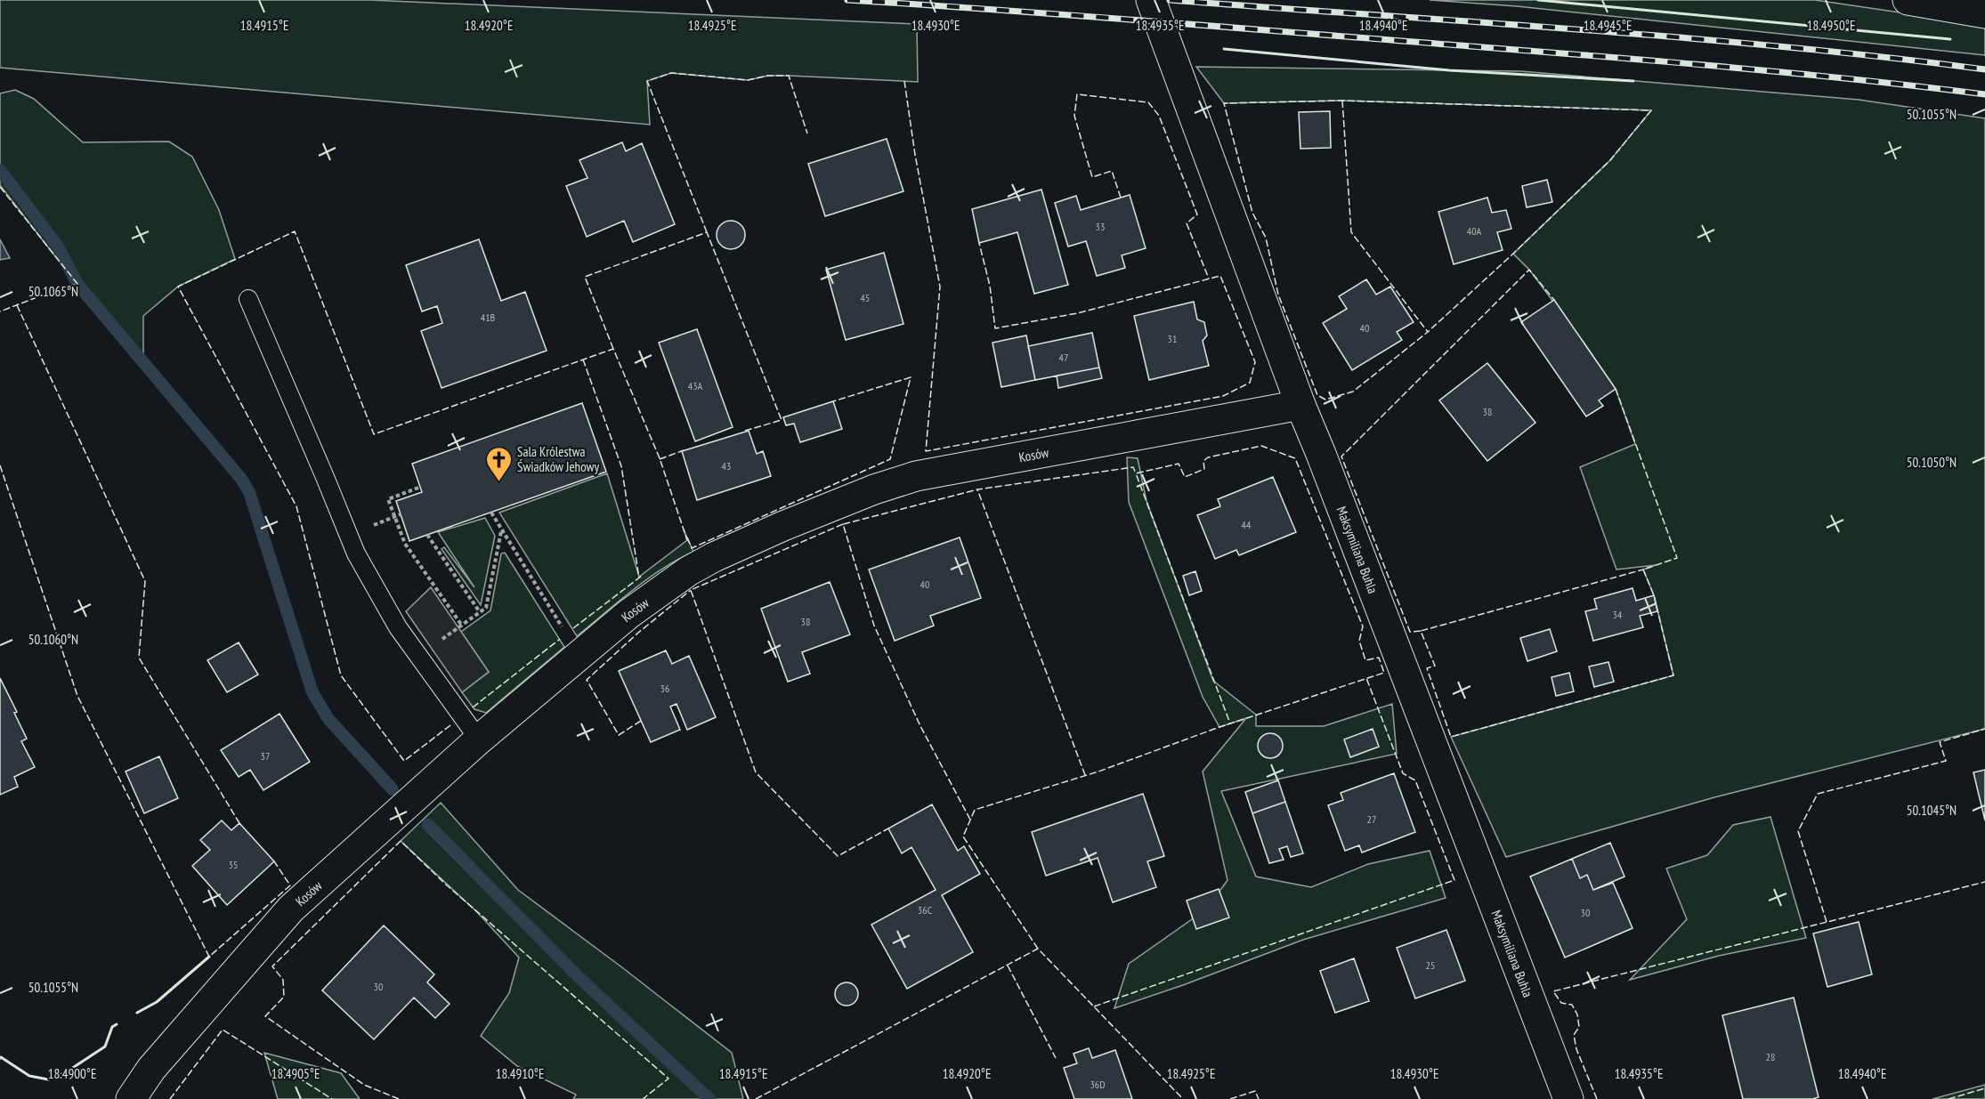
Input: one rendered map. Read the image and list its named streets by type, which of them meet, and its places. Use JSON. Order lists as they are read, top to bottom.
{
  "streets": {
    "street": ["Kosów", "Maksymiliana Buhla"]
  },
  "crossings": [
    ["Kosów", "Maksymiliana Buhla"]
  ],
  "places": {
    "church": ["Sala Królestwa Świadków Jehowy"]
  },
  "house_numbers": [
    "33",
    "40A",
    "45",
    "41B",
    "40",
    "31",
    "47",
    "43A",
    "38",
    "43",
    "44",
    "40",
    "34",
    "38",
    "36",
    "37",
    "27",
    "35",
    "36C",
    "30",
    "25",
    "30",
    "28",
    "36D"
  ],
  "coordinates": [
    "18.4915°E",
    "18.4920°E",
    "18.4925°E",
    "18.4930°E",
    "18.4935°E",
    "18.4940°E",
    "18.4945°E",
    "18.4950°E",
    "50.1055°N",
    "50.1065°N",
    "50.1050°N",
    "50.1060°N",
    "50.1045°N",
    "18.4900°E",
    "18.4905°E",
    "18.4910°E"
  ]
}
